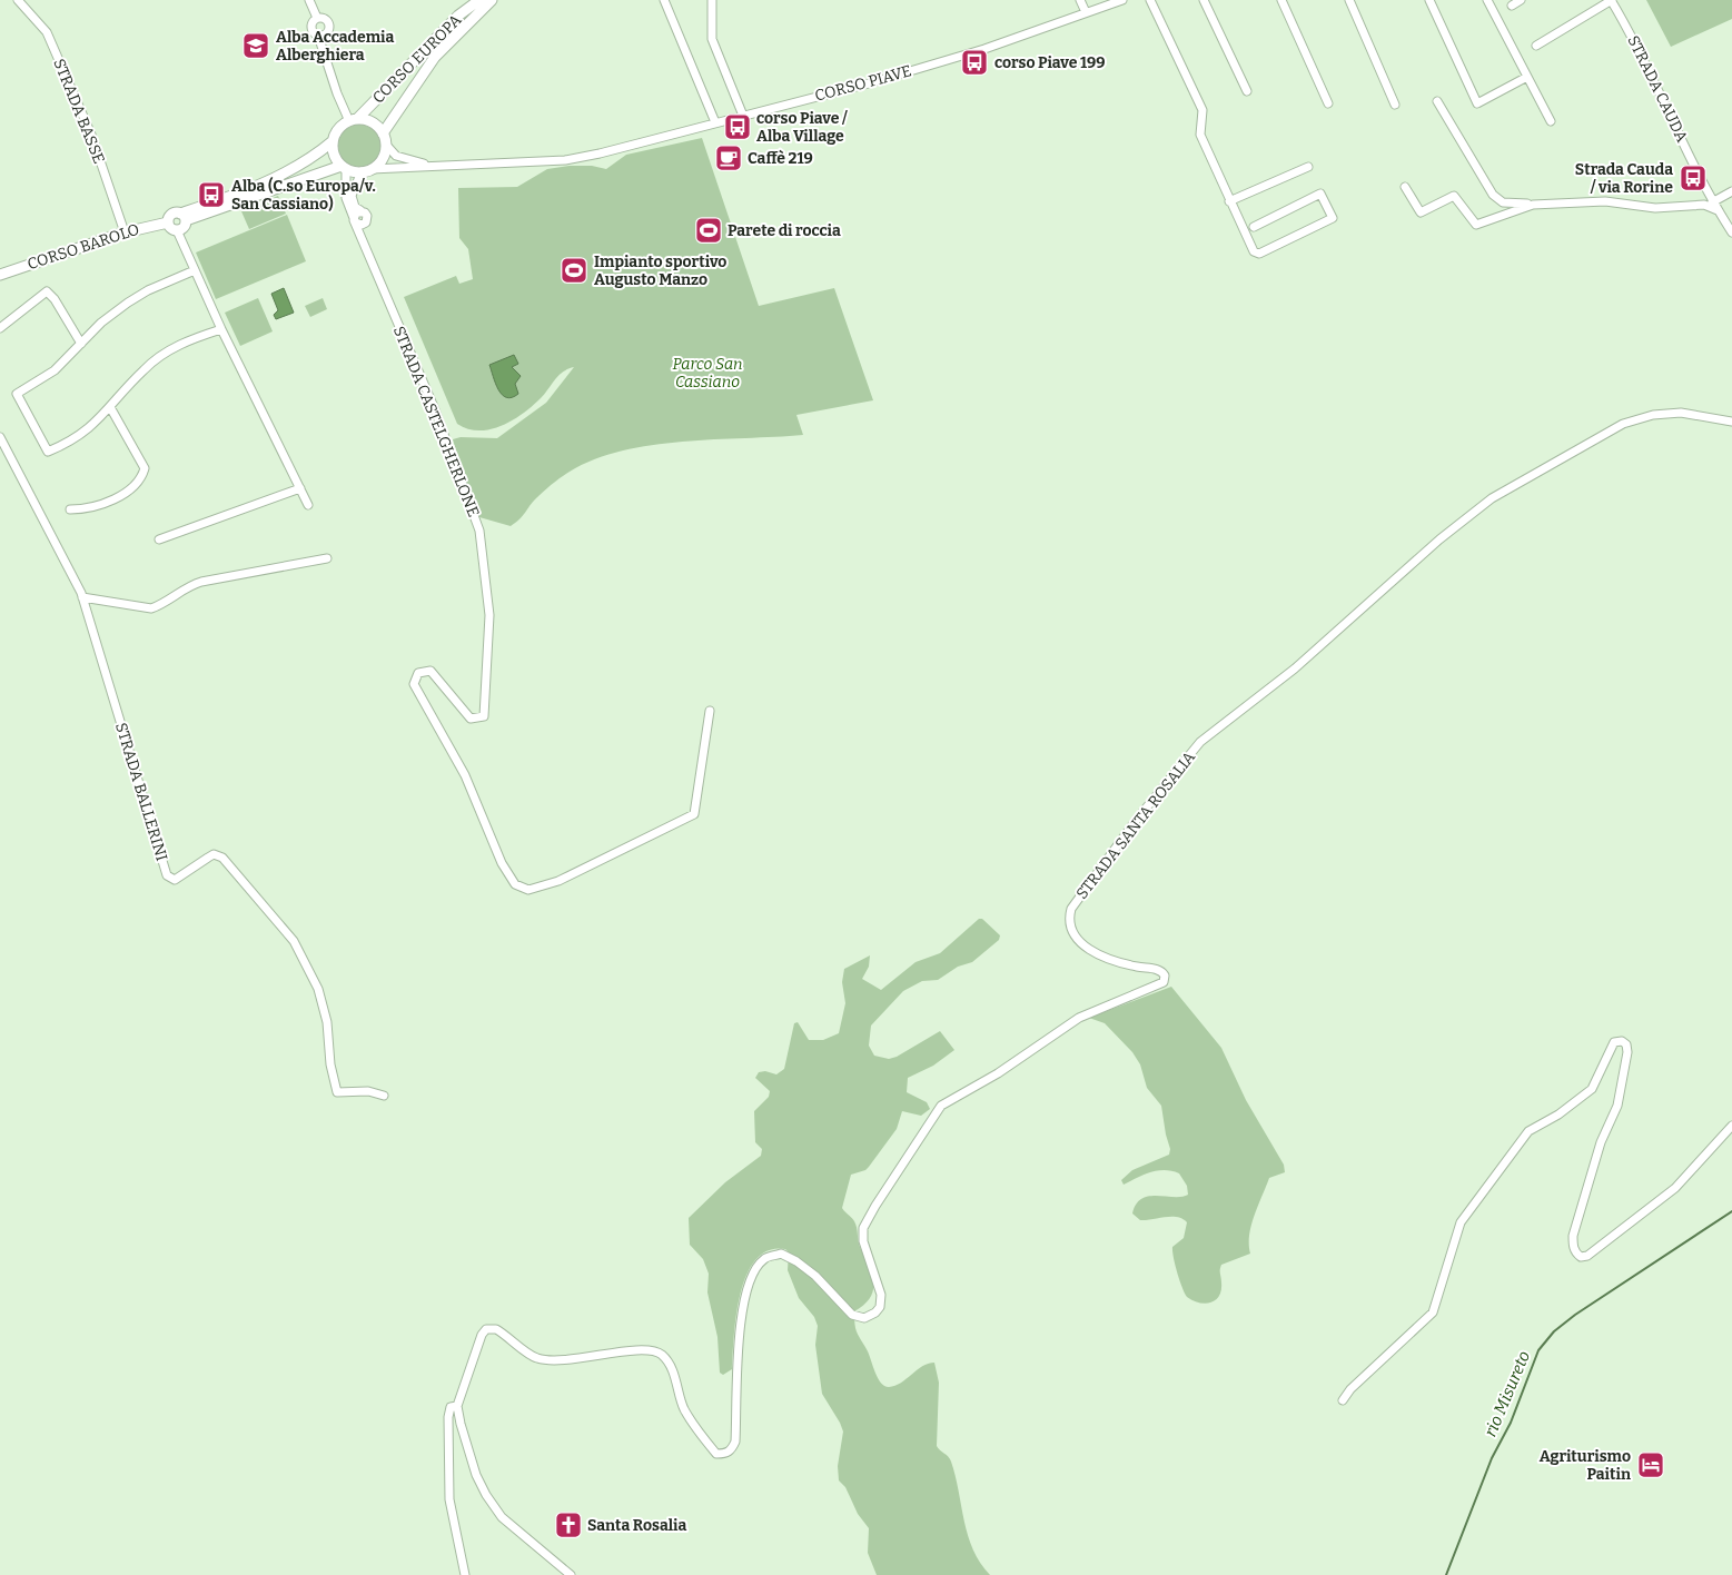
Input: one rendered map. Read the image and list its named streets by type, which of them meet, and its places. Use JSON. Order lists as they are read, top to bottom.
{
  "streets": {
    "main road": ["CORSO EUROPA", "CORSO BAROLO"],
    "street": [
      "CORSO PIAVE",
      "STRADA CAUDA",
      "STRADA BASSE",
      "STRADA CASTELGHERLONE",
      "STRADA BALLERINI",
      "STRADA SANTA ROSALIA"
    ]
  },
  "crossings": [
    ["STRADA BASSE", "CORSO BAROLO"]
  ],
  "water": ["rio Misureto"],
  "parks": ["Parco San Cassiano"],
  "places": {
    "school or university": ["Alba Accademia Alberghiera"],
    "bus stop": [
      "corso Piave 199",
      "corso Piave / Alba Village",
      "Strada Cauda / via Rorine",
      "Alba (C.so Europa/v. San Cassiano)"
    ],
    "cafe": ["Caffè 219"],
    "sports": ["Parete di roccia", "Impianto sportivo Augusto Manzo"],
    "hotel": ["Agriturismo Paitin"],
    "church": ["Santa Rosalia"]
  }
}
